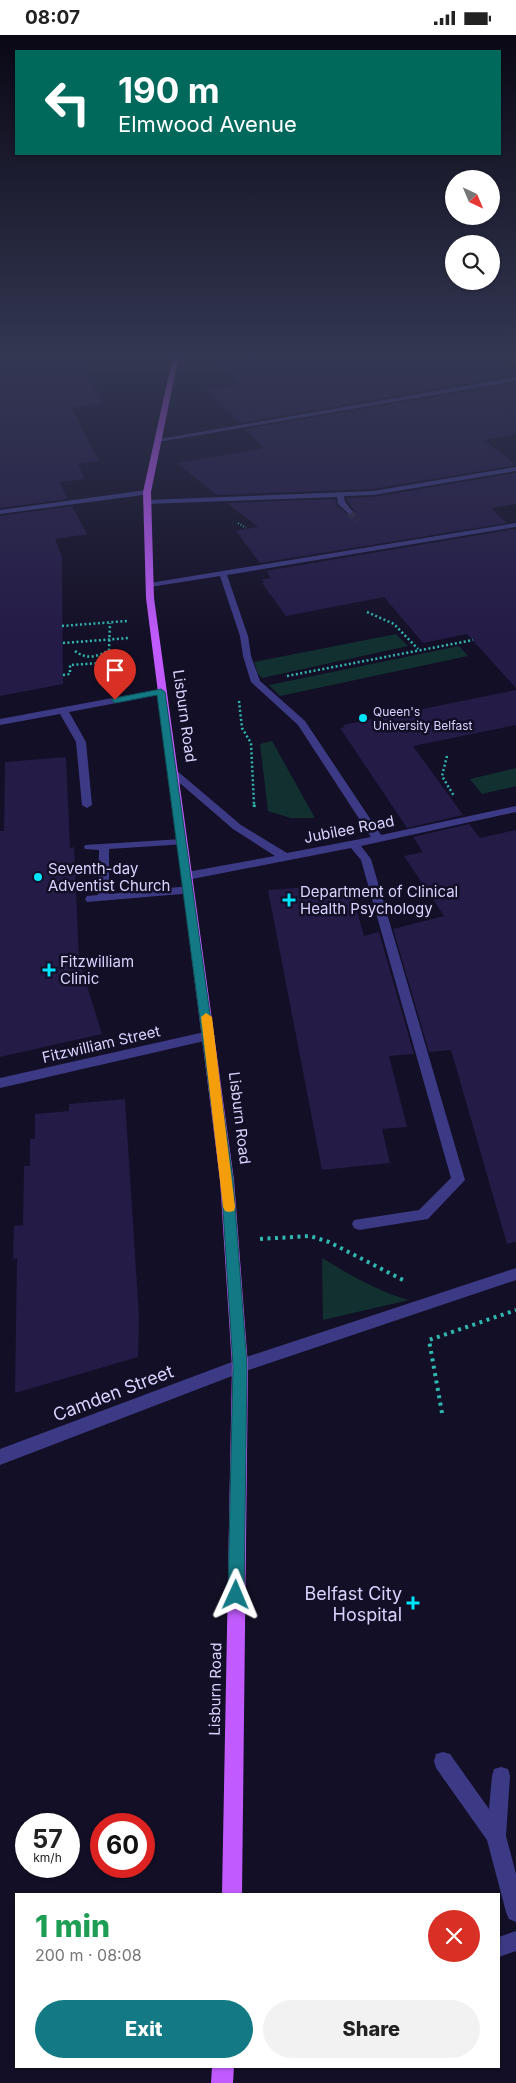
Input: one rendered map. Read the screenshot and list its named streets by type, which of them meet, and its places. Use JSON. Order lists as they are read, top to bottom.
{
  "streets": {
    "main road": ["Lisburn Road"],
    "street": ["Jubilee Road", "Fitzwilliam Street", "Camden Street"]
  },
  "crossings": [
    ["Lisburn Road", "Jubilee Road"],
    ["Lisburn Road", "Fitzwilliam Street"],
    ["Lisburn Road", "Camden Street"]
  ],
  "places": {
    "other": ["Queen's University Belfast", "Seventh-day Adventist Church"],
    "health": ["Department of Clinical Health Psychology", "Fitzwilliam Clinic", "Belfast City Hospital"]
  },
  "north": "bottom right",
  "page": {
    "status": "08:07",
    "turn": ["190 m", "Elmwood Avenue"],
    "speed": "57 km/h",
    "limit": "60",
    "heading": ["1 min", "200 m · 08:08"],
    "buttons": ["Exit", "Share"]
  }
}
